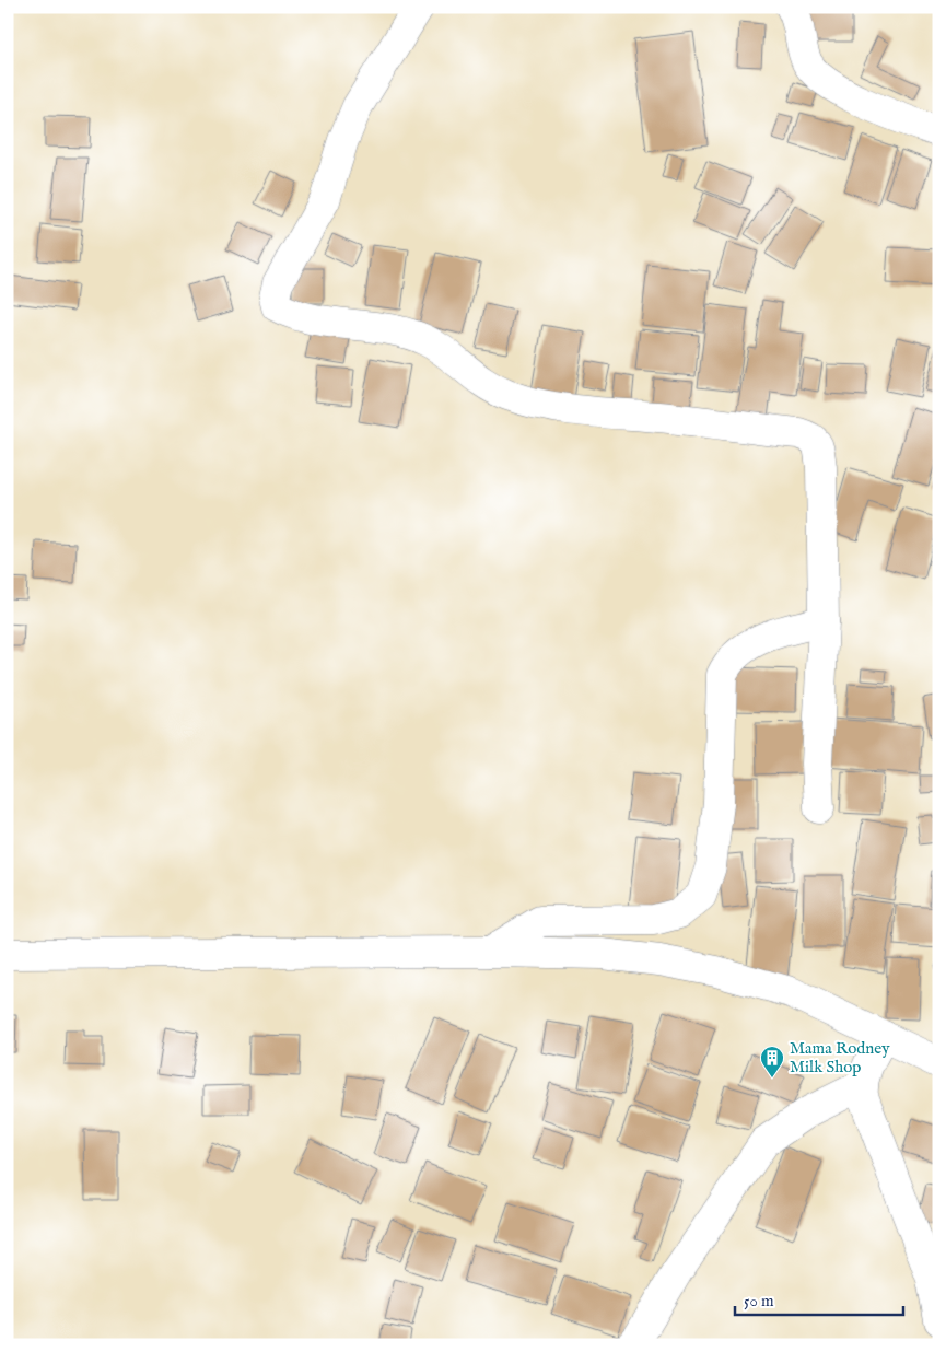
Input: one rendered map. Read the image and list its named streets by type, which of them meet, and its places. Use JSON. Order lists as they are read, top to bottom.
{
  "places": {
    "building": ["Mama Rodney Milk Shop"]
  },
  "scale_bar": "50 m"
}
